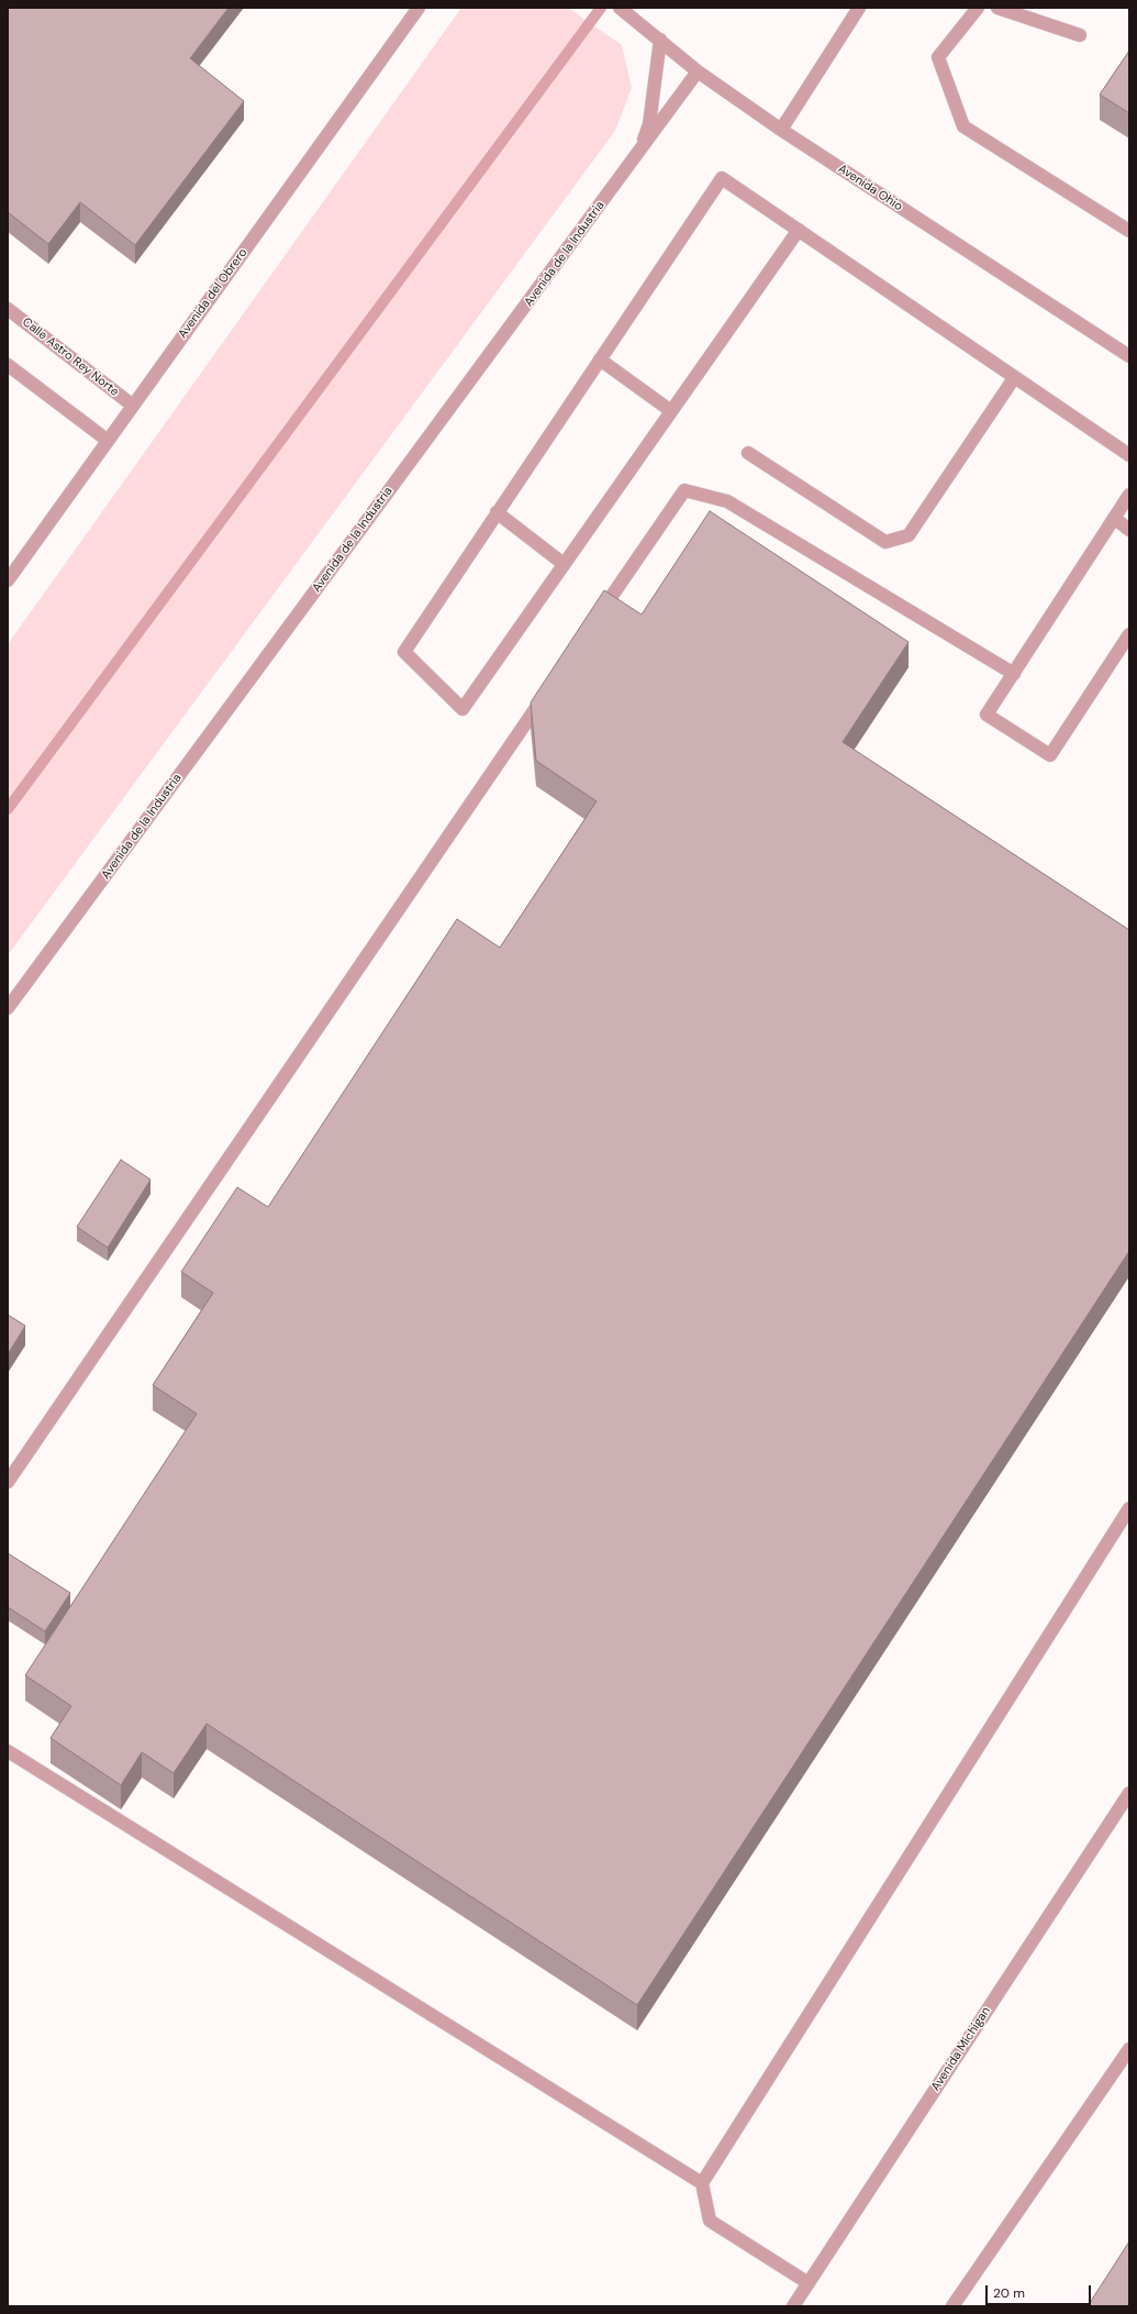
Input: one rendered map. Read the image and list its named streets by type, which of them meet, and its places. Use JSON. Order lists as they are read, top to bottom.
{
  "streets": {
    "street": [
      "Avenida Ohio",
      "Avenida de la Industria",
      "Avenida del Obrero",
      "Calle Astro Rey Norte",
      "Avenida Míchigan"
    ]
  },
  "crossings": [
    ["Avenida Ohio", "Avenida de la Industria"],
    ["Avenida del Obrero", "Calle Astro Rey Norte"]
  ],
  "scale_bar": "20 m"
}
